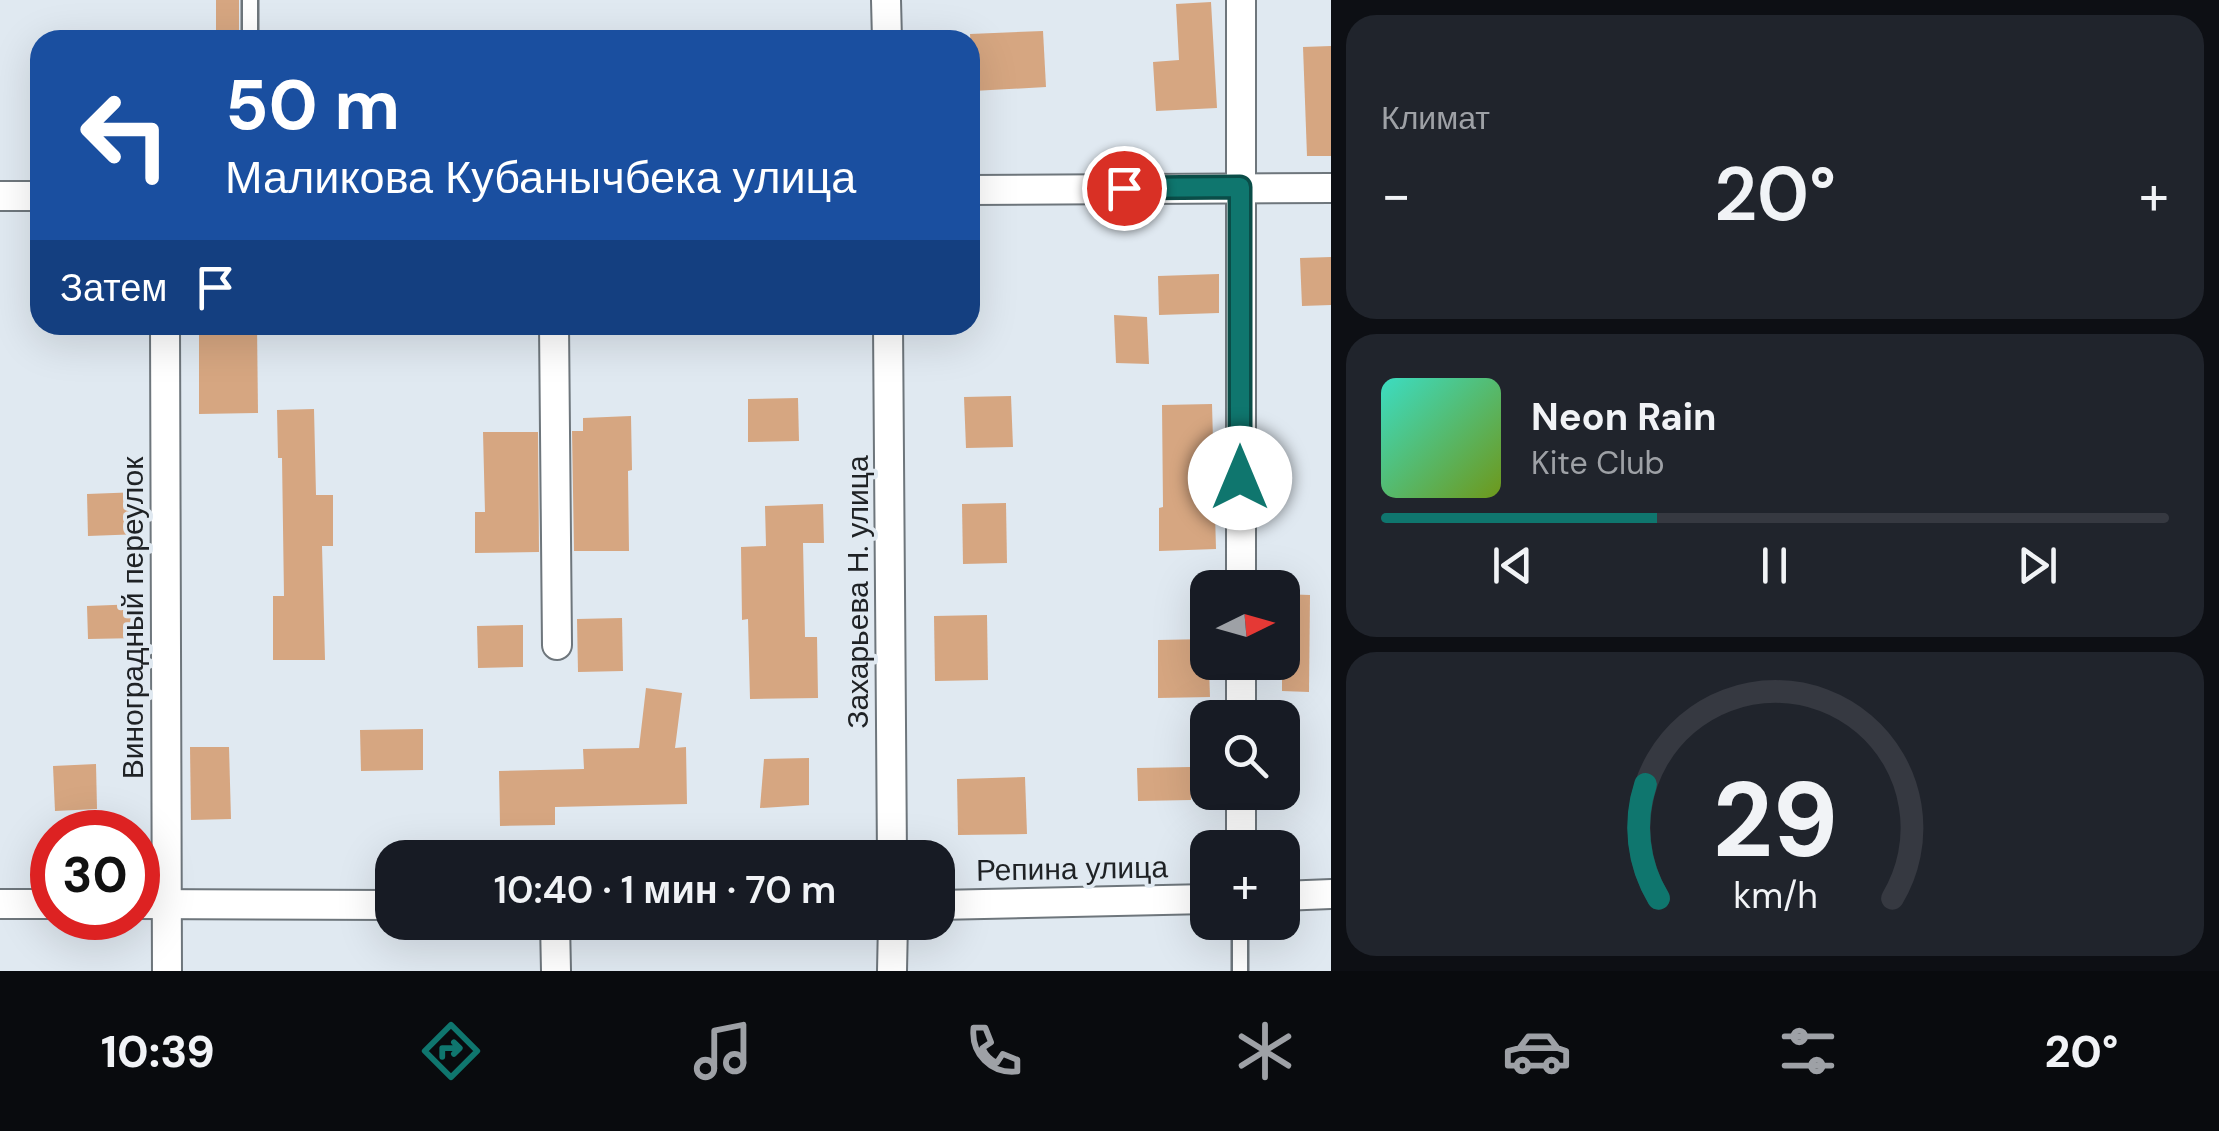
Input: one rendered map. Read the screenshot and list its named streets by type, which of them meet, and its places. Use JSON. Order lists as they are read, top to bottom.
{
  "streets": {
    "street": ["Захарьева Н. улица", "Виноградный переулок", "Репина улица"]
  },
  "north": "right",
  "page": {
    "tile": "Климат",
    "turn": ["50 m", "Маликова Кубанычбека улица"],
    "heat": ["−", "20°", "+"],
    "then": "Затем",
    "song": ["Neon Rain", "Kite Club"],
    "map_buttons": "+",
    "limit": "30",
    "trip": "10:40 · 1 мин · 70 m",
    "tabs": ["10:39", "20°"],
    "gauge": ["29", "km/h"]
  }
}
